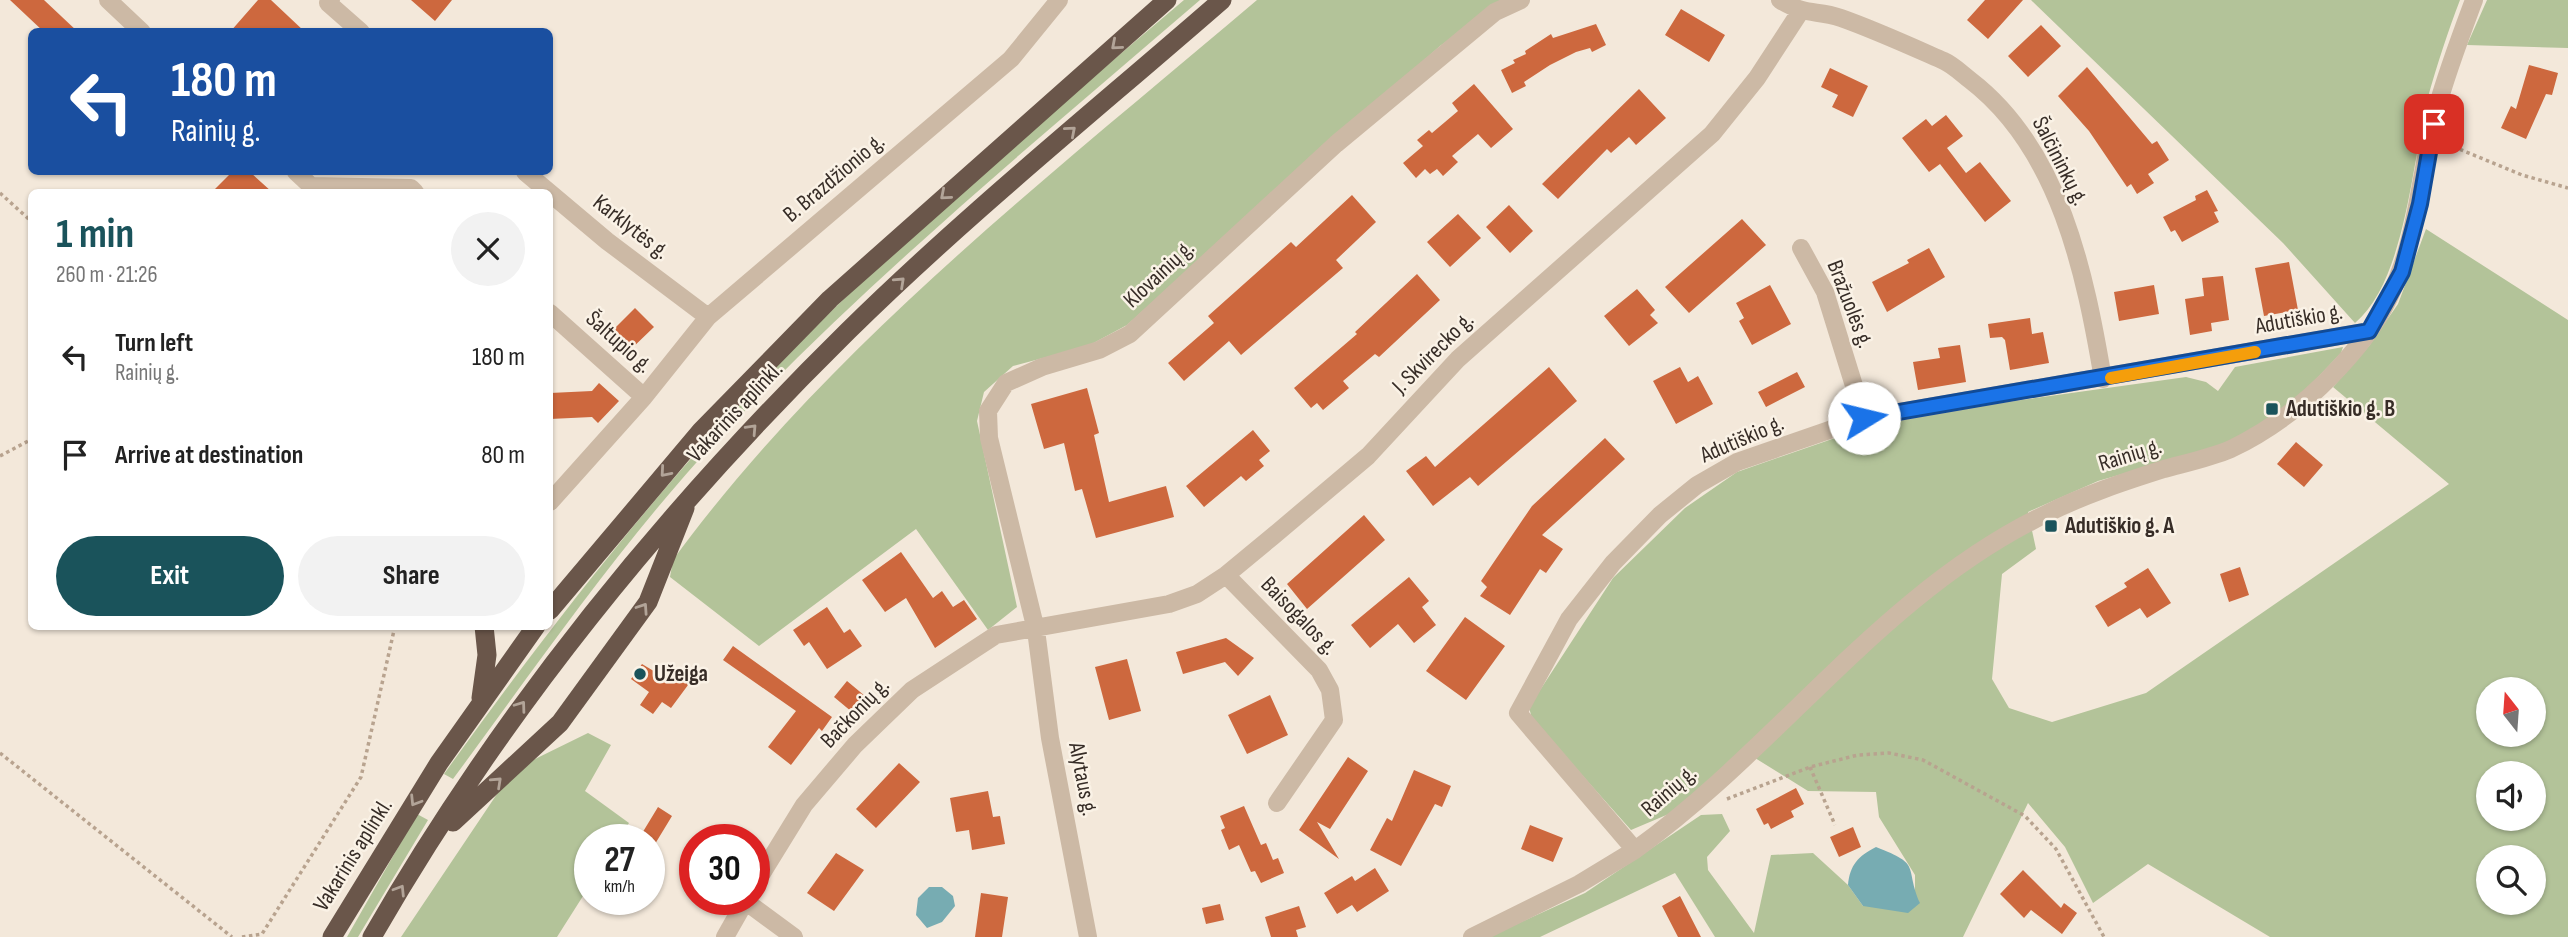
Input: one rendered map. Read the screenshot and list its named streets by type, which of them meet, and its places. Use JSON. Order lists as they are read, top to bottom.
{
  "streets": {
    "highway": ["Vakarinis aplinkl."],
    "street": [
      "Šalčininkų g.",
      "B. Brazdžionio g.",
      "Karklytės g.",
      "Klovainių g.",
      "Bražuolės g.",
      "Adutiškio g.",
      "Šaltupio g.",
      "J. Skvirecko g.",
      "Rainių g.",
      "Baisogalos g.",
      "Bačkonių g.",
      "Alytaus g."
    ]
  },
  "crossings": [
    ["Šalčininkų g.", "Adutiškio g."],
    ["Šalčininkų g.", "J. Skvirecko g."],
    ["B. Brazdžionio g.", "Karklytės g."],
    ["B. Brazdžionio g.", "Šaltupio g."],
    ["Klovainių g.", "J. Skvirecko g."],
    ["Klovainių g.", "Bačkonių g."],
    ["Klovainių g.", "Alytaus g."],
    ["Bražuolės g.", "Adutiškio g."],
    ["Adutiškio g.", "Rainių g."],
    ["J. Skvirecko g.", "Baisogalos g."],
    ["J. Skvirecko g.", "Bačkonių g."],
    ["J. Skvirecko g.", "Alytaus g."],
    ["Bačkonių g.", "Alytaus g."]
  ],
  "places": {
    "transit": ["Adutiškio g. B", "Adutiškio g. A"],
    "other": ["Užeiga"]
  },
  "north": "top",
  "page": {
    "turn": ["180 m", "Rainių g."],
    "heading": ["1 min", "260 m · 21:26"],
    "list": [
      {
        "name": "Turn left",
        "note": "Rainių g.",
        "value": "180 m"
      },
      {
        "name": "Arrive at destination",
        "value": "80 m"
      }
    ],
    "buttons": ["Exit", "Share"],
    "speed": "27 km/h",
    "limit": "30"
  }
}
